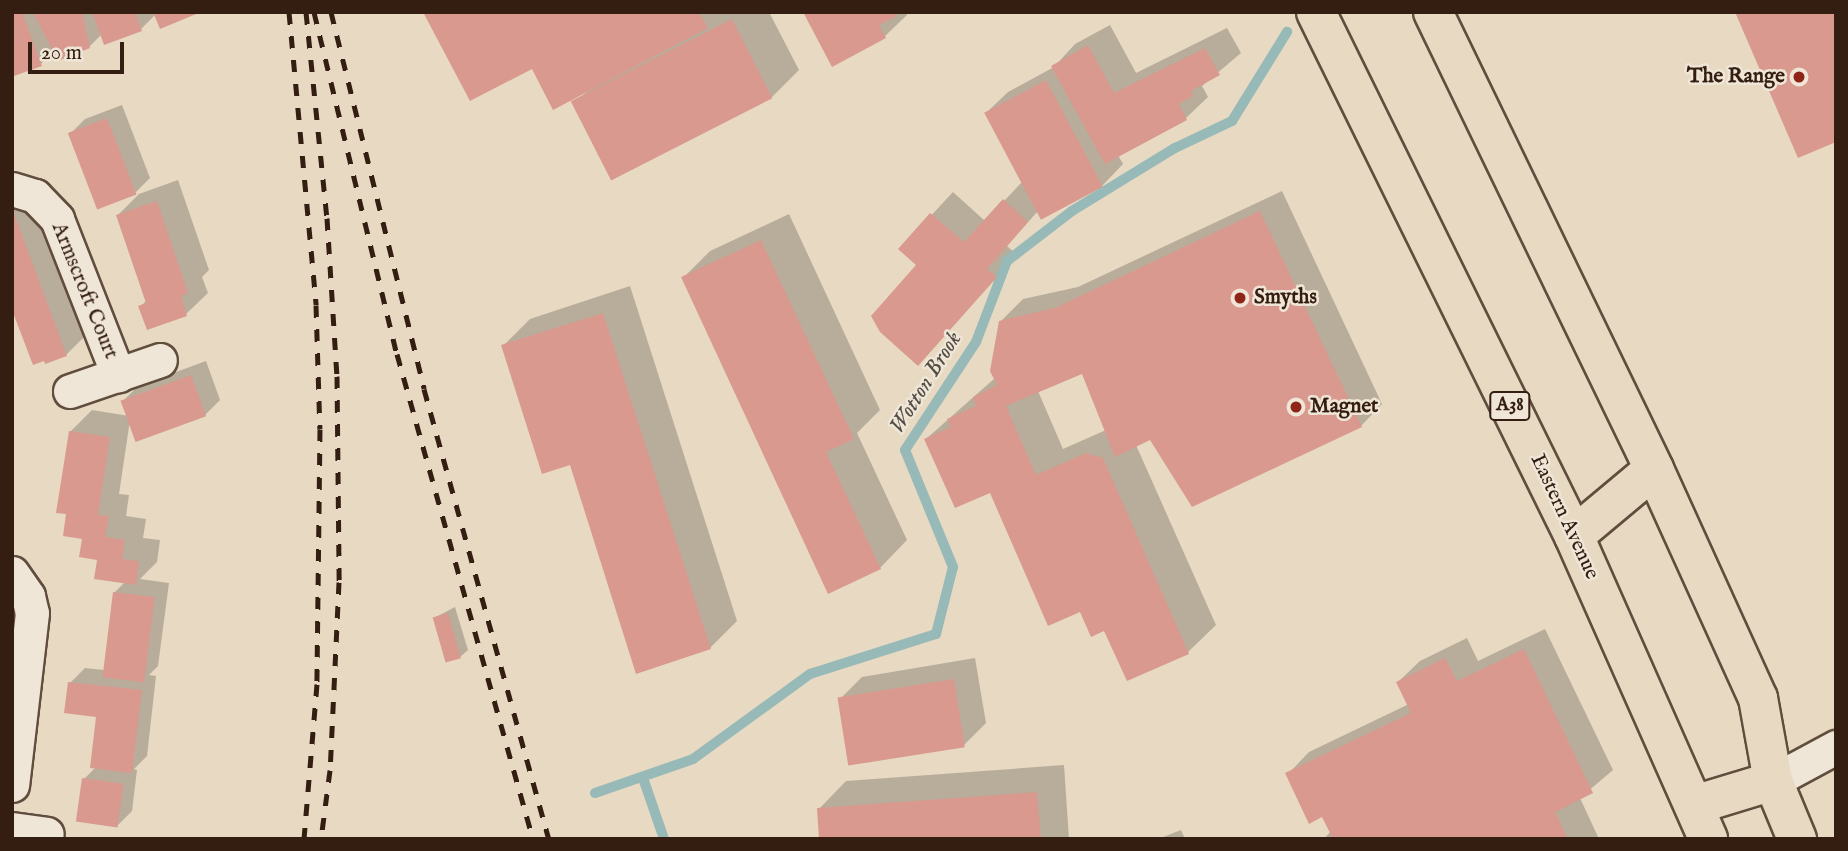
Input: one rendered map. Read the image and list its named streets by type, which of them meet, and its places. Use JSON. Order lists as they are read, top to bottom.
{
  "streets": {
    "highway": ["A38", "Eastern Avenue"],
    "street": ["Armscroft Court"]
  },
  "water": ["Wotton Brook"],
  "places": ["The Range", "Smyths", "Magnet"],
  "scale_bar": "20 m"
}
